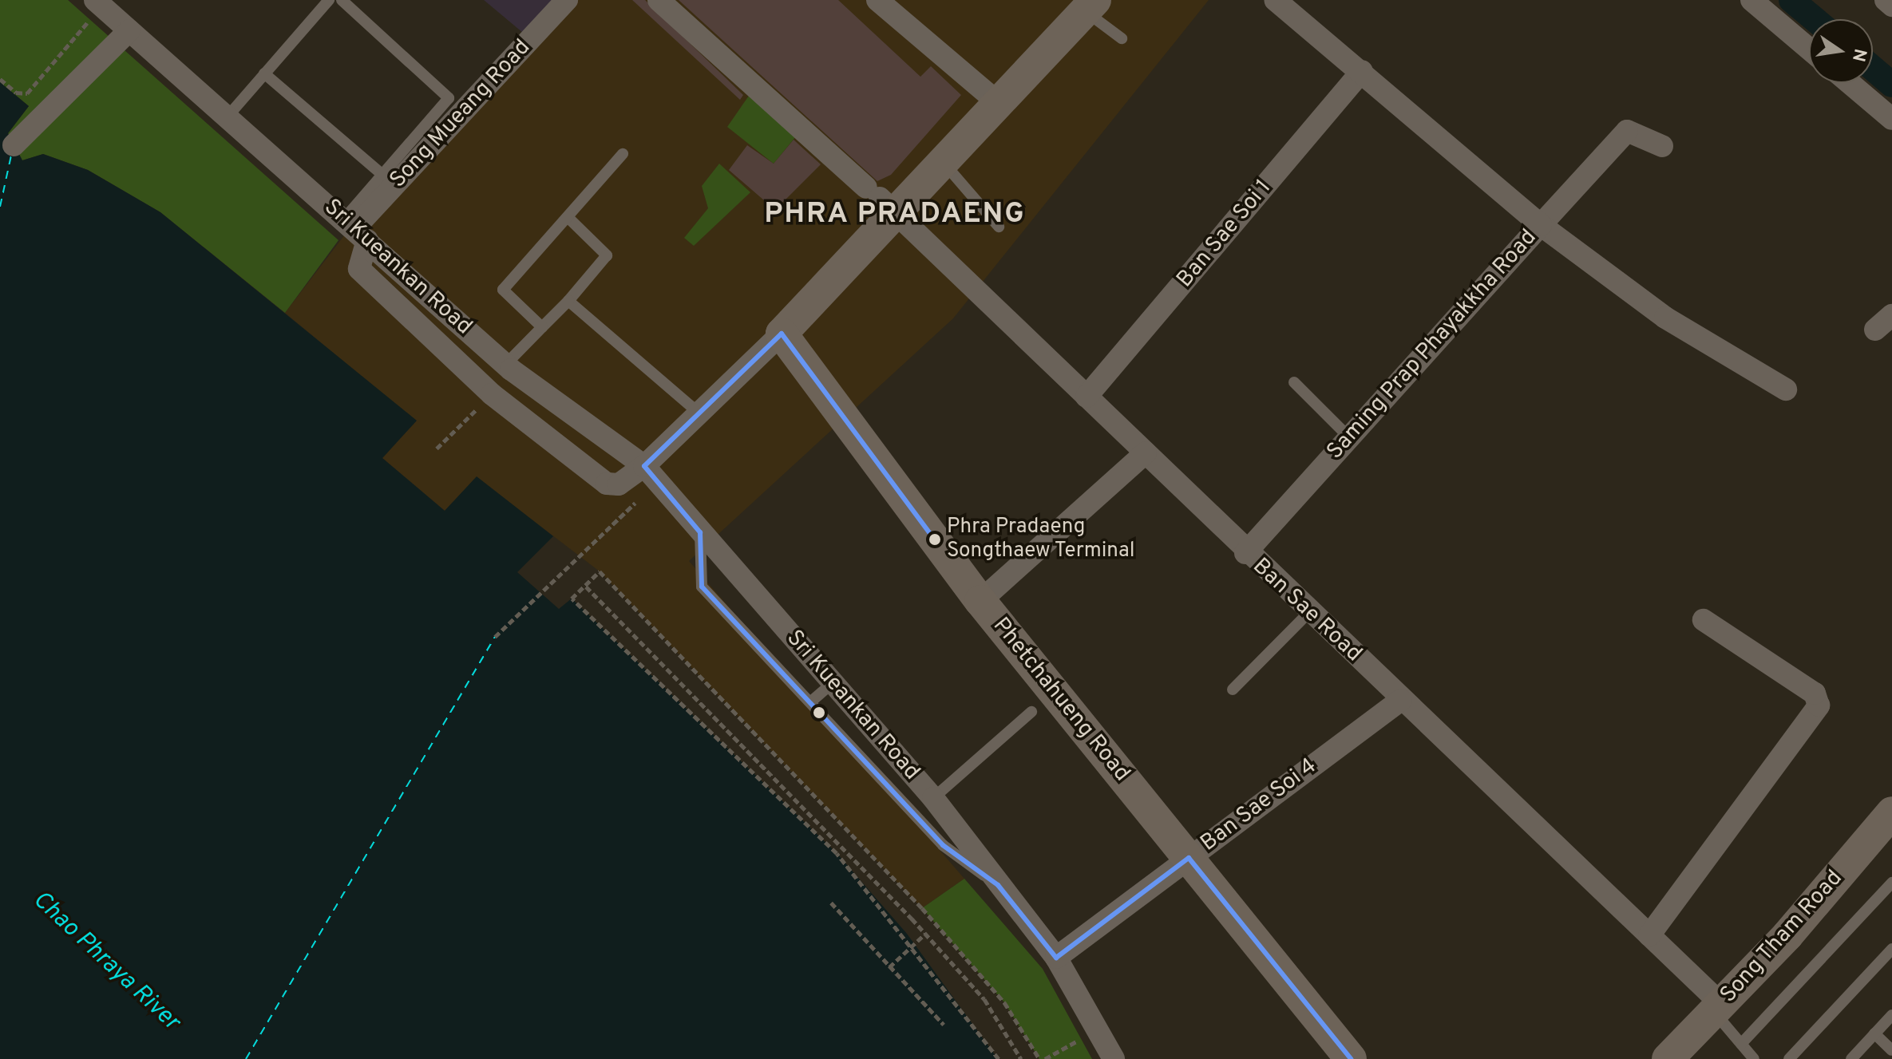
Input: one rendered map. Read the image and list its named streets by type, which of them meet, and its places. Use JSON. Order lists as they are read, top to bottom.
{
  "streets": {
    "main road": ["Phetchahueng Road", "Song Tham Road"],
    "street": [
      "Song Mueang Road",
      "Ban Sae Soi 1",
      "Sri Kueankan Road",
      "Saming Prap Phayakkha Road",
      "Ban Sae Road",
      "Ban Sae Soi 4"
    ]
  },
  "crossings": [
    ["Song Mueang Road", "Sri Kueankan Road"],
    ["Ban Sae Soi 1", "Saming Prap Phayakkha Road"],
    ["Ban Sae Soi 1", "Ban Sae Road"],
    ["Sri Kueankan Road", "Ban Sae Soi 4"],
    ["Saming Prap Phayakkha Road", "Ban Sae Road"],
    ["Ban Sae Road", "Ban Sae Soi 4"],
    ["Ban Sae Road", "Song Tham Road"],
    ["Phetchahueng Road", "Ban Sae Soi 4"]
  ],
  "districts": ["PHRA PRADAENG"],
  "water": ["Chao Phraya River"],
  "places": ["Phra Pradaeng Songthaew Terminal"],
  "north": "right"
}
